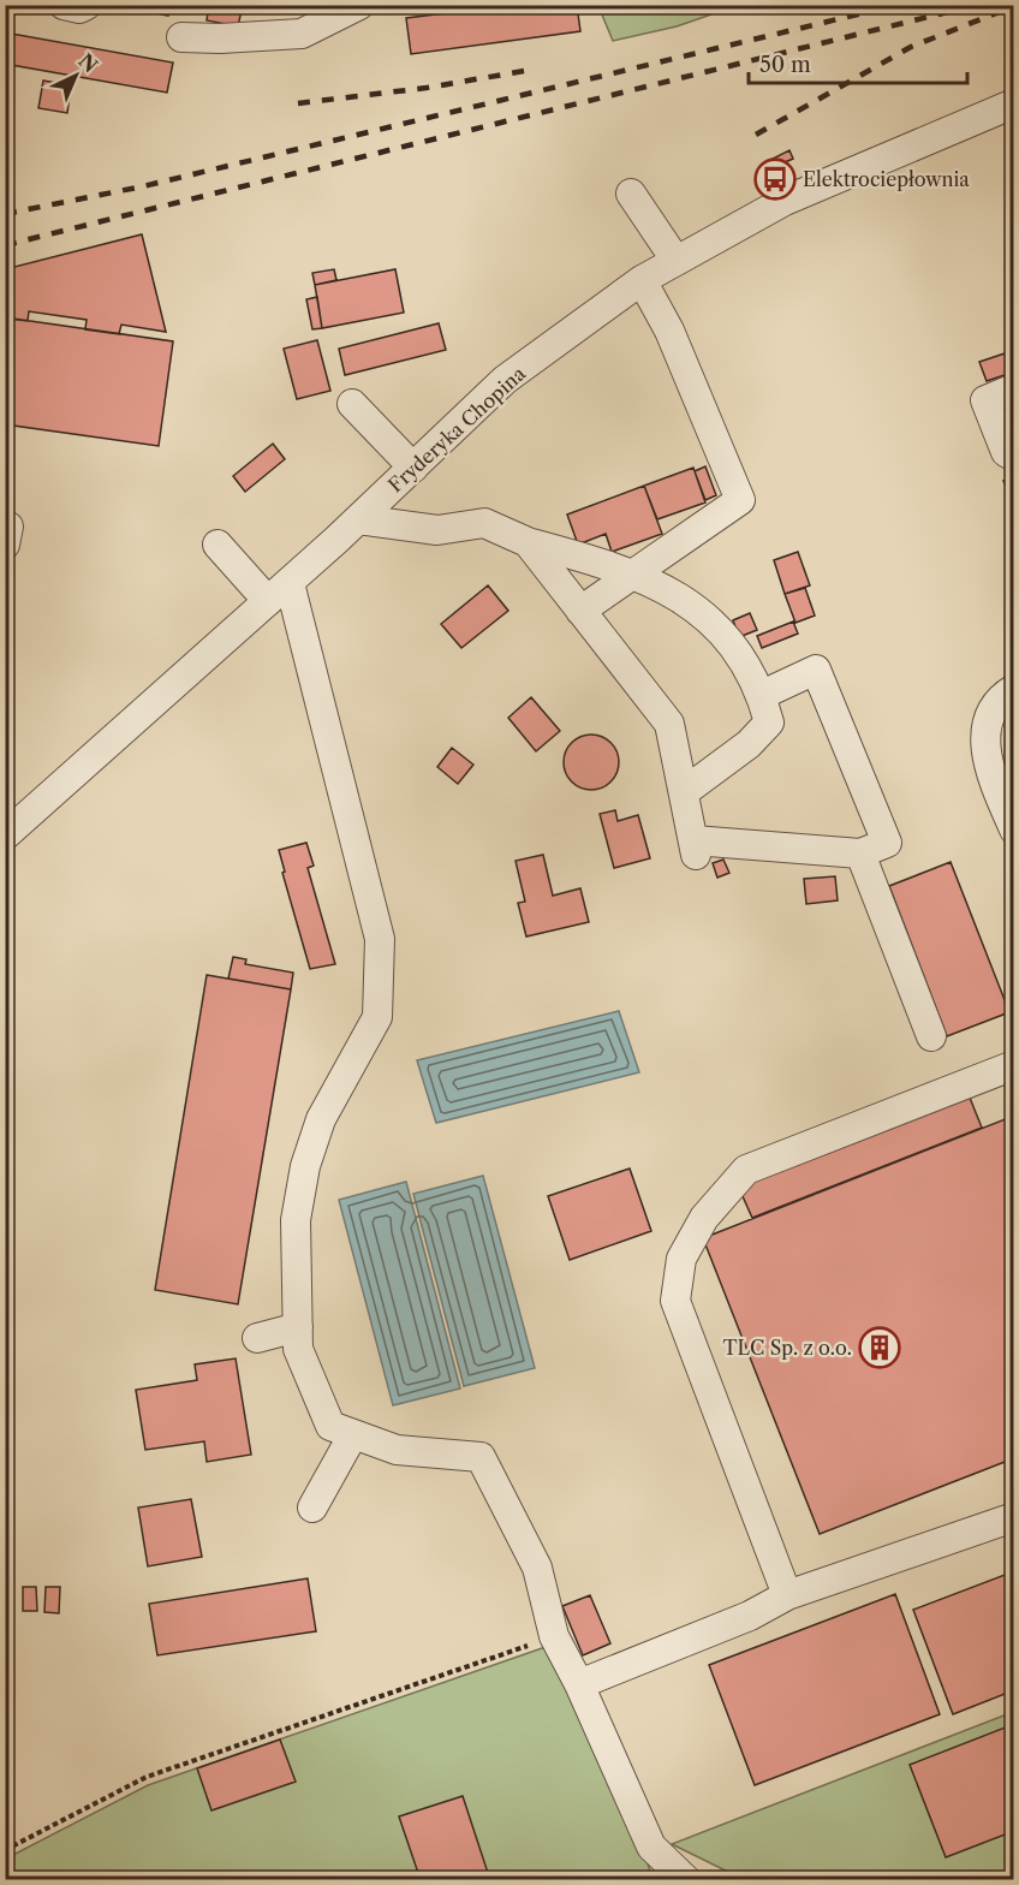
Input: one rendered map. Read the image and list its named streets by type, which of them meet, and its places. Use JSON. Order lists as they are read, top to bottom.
{
  "streets": {
    "street": ["Fryderyka Chopina"]
  },
  "places": {
    "bus stop": ["Elektrociepłownia"],
    "building": ["TLC Sp. z o.o."]
  },
  "scale_bar": "50 m",
  "north": "top right"
}
